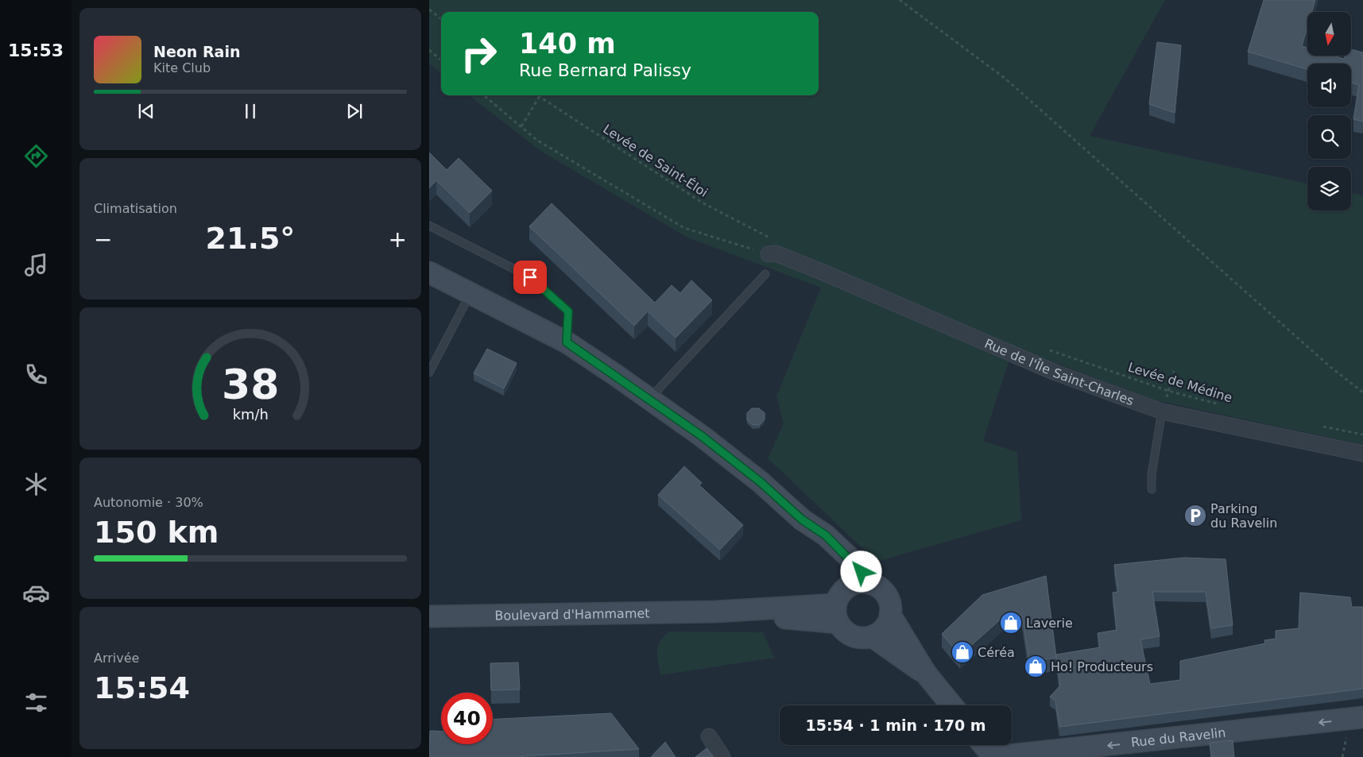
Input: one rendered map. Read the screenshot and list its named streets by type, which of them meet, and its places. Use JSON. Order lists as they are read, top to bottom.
{
  "streets": {
    "main road": ["Boulevard d'Hammamet", "Rue du Ravelin"],
    "street": ["Rue de l'Île Saint-Charles"],
    "path": ["Levée de Saint-Éloi", "Levée de Médine"]
  },
  "one_way": ["Rue du Ravelin"],
  "places": {
    "parking": ["Parking du Ravelin"],
    "shop": ["Laverie", "Céréa", "Ho! Producteurs"]
  },
  "north": "bottom",
  "page": {
    "tabs": "15:53",
    "turn": ["140 m", "Rue Bernard Palissy"],
    "song": ["Neon Rain", "Kite Club"],
    "tile": [
      "Climatisation",
      ["Autonomie · 30%", "150 km"],
      ["Arrivée", "15:54"]
    ],
    "heat": ["−", "21.5°", "+"],
    "limit": "40",
    "trip": "15:54 · 1 min · 170 m",
    "gauge": ["38", "km/h"]
  }
}
